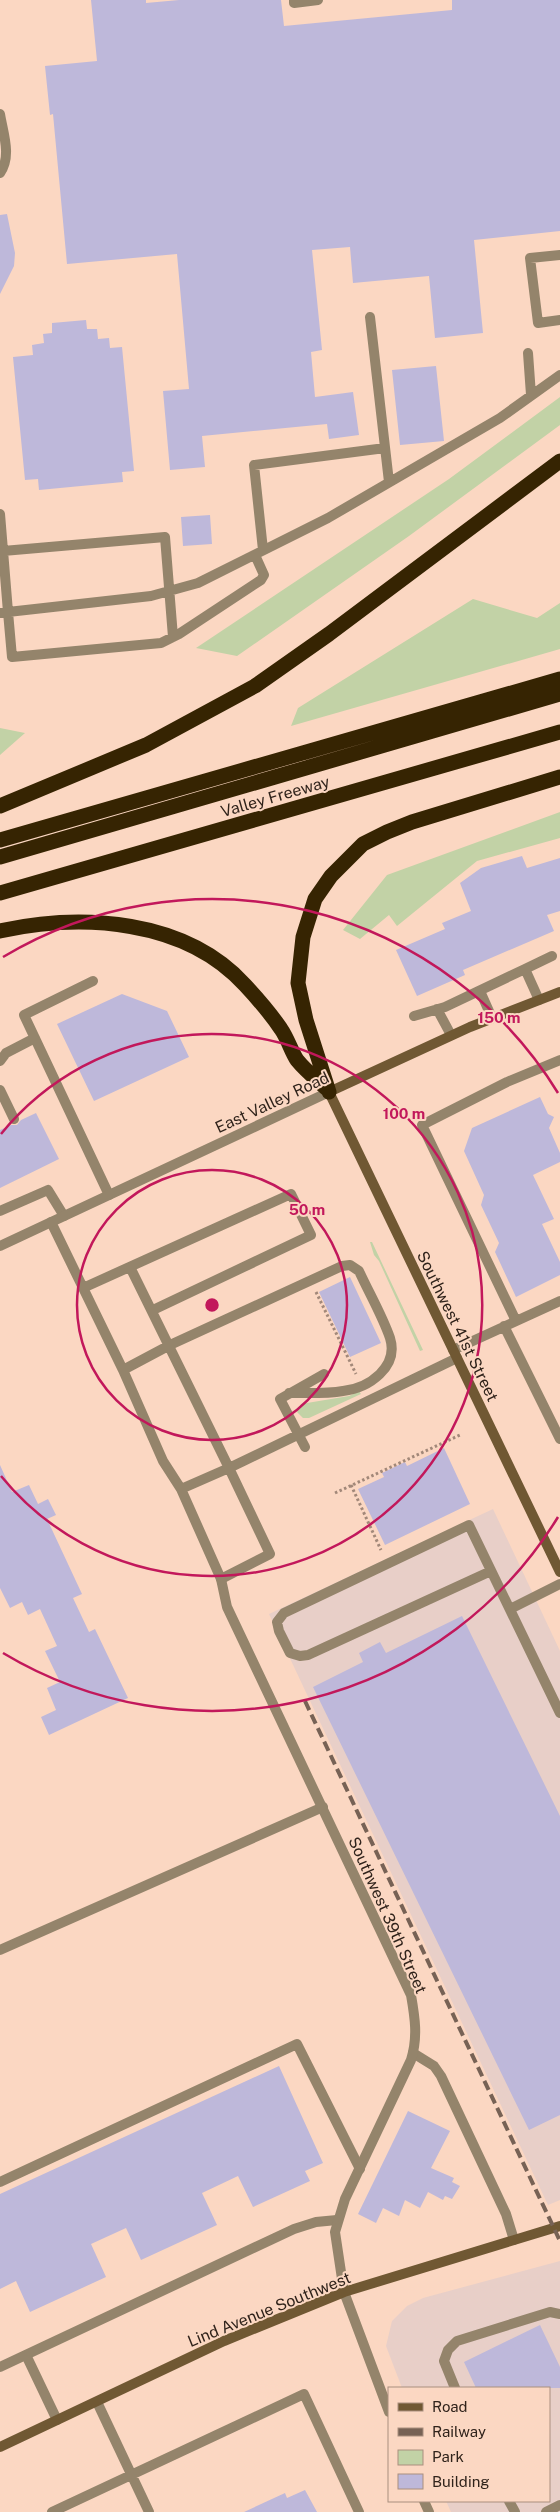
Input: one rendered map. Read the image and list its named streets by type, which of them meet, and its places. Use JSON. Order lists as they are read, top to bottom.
{
  "streets": {
    "highway": ["Valley Freeway"],
    "main road": ["East Valley Road", "Southwest 41st Street", "Lind Avenue Southwest"],
    "street": ["Southwest 39th Street"]
  },
  "crossings": [
    ["East Valley Road", "Southwest 41st Street"],
    ["East Valley Road", "Southwest 39th Street"],
    ["Southwest 39th Street", "Lind Avenue Southwest"]
  ],
  "legend": [
    "Road",
    "Railway",
    "Park",
    "Building"
  ],
  "rings": ["150 m", "100 m", "50 m"]
}
